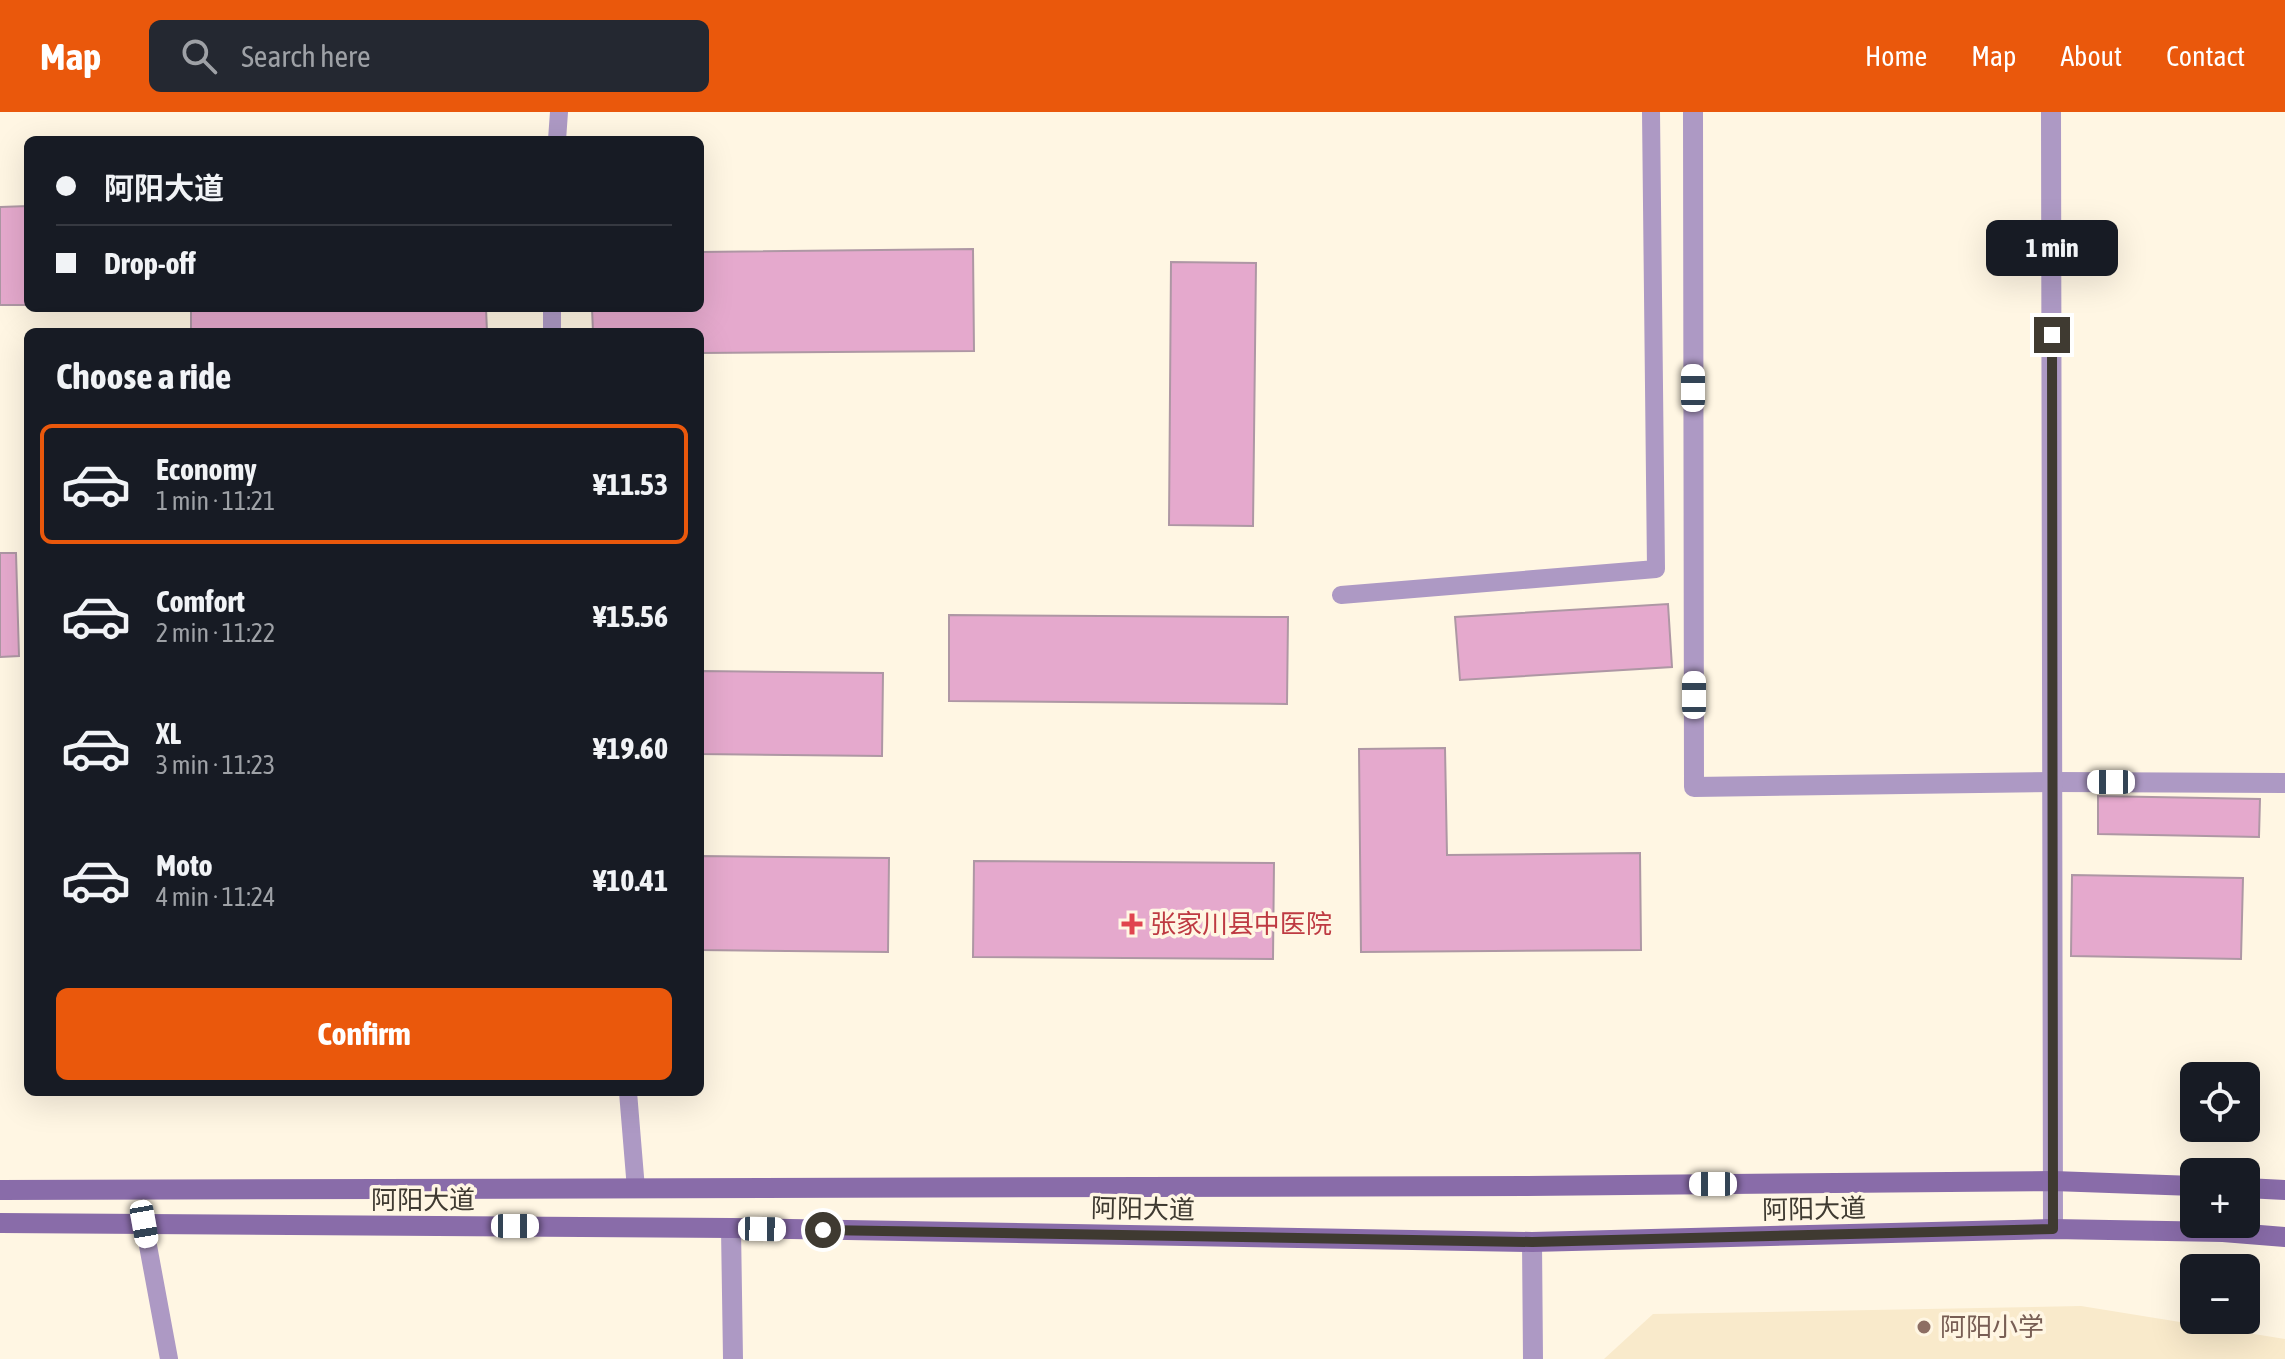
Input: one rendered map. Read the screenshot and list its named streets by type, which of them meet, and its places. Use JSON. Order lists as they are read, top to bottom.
{
  "streets": {
    "main road": ["阿阳大道"]
  },
  "places": {
    "health": ["张家川县中医院"],
    "other": ["阿阳小学"]
  },
  "page": {
    "header": "Map",
    "search": "Search here",
    "nav": [
      "Home",
      "Map",
      "About",
      "Contact"
    ],
    "banner": ["阿阳大道", "Drop-off"],
    "bubble": "1 min",
    "heading": "Choose a ride",
    "list": [
      {
        "name": "Economy",
        "note": "1 min · 11:21",
        "value": "¥11.53"
      },
      {
        "name": "Comfort",
        "note": "2 min · 11:22",
        "value": "¥15.56"
      },
      {
        "name": "XL",
        "note": "3 min · 11:23",
        "value": "¥19.60"
      },
      {
        "name": "Moto",
        "note": "4 min · 11:24",
        "value": "¥10.41"
      }
    ],
    "buttons": "Confirm",
    "map_buttons": ["+", "−"]
  }
}
